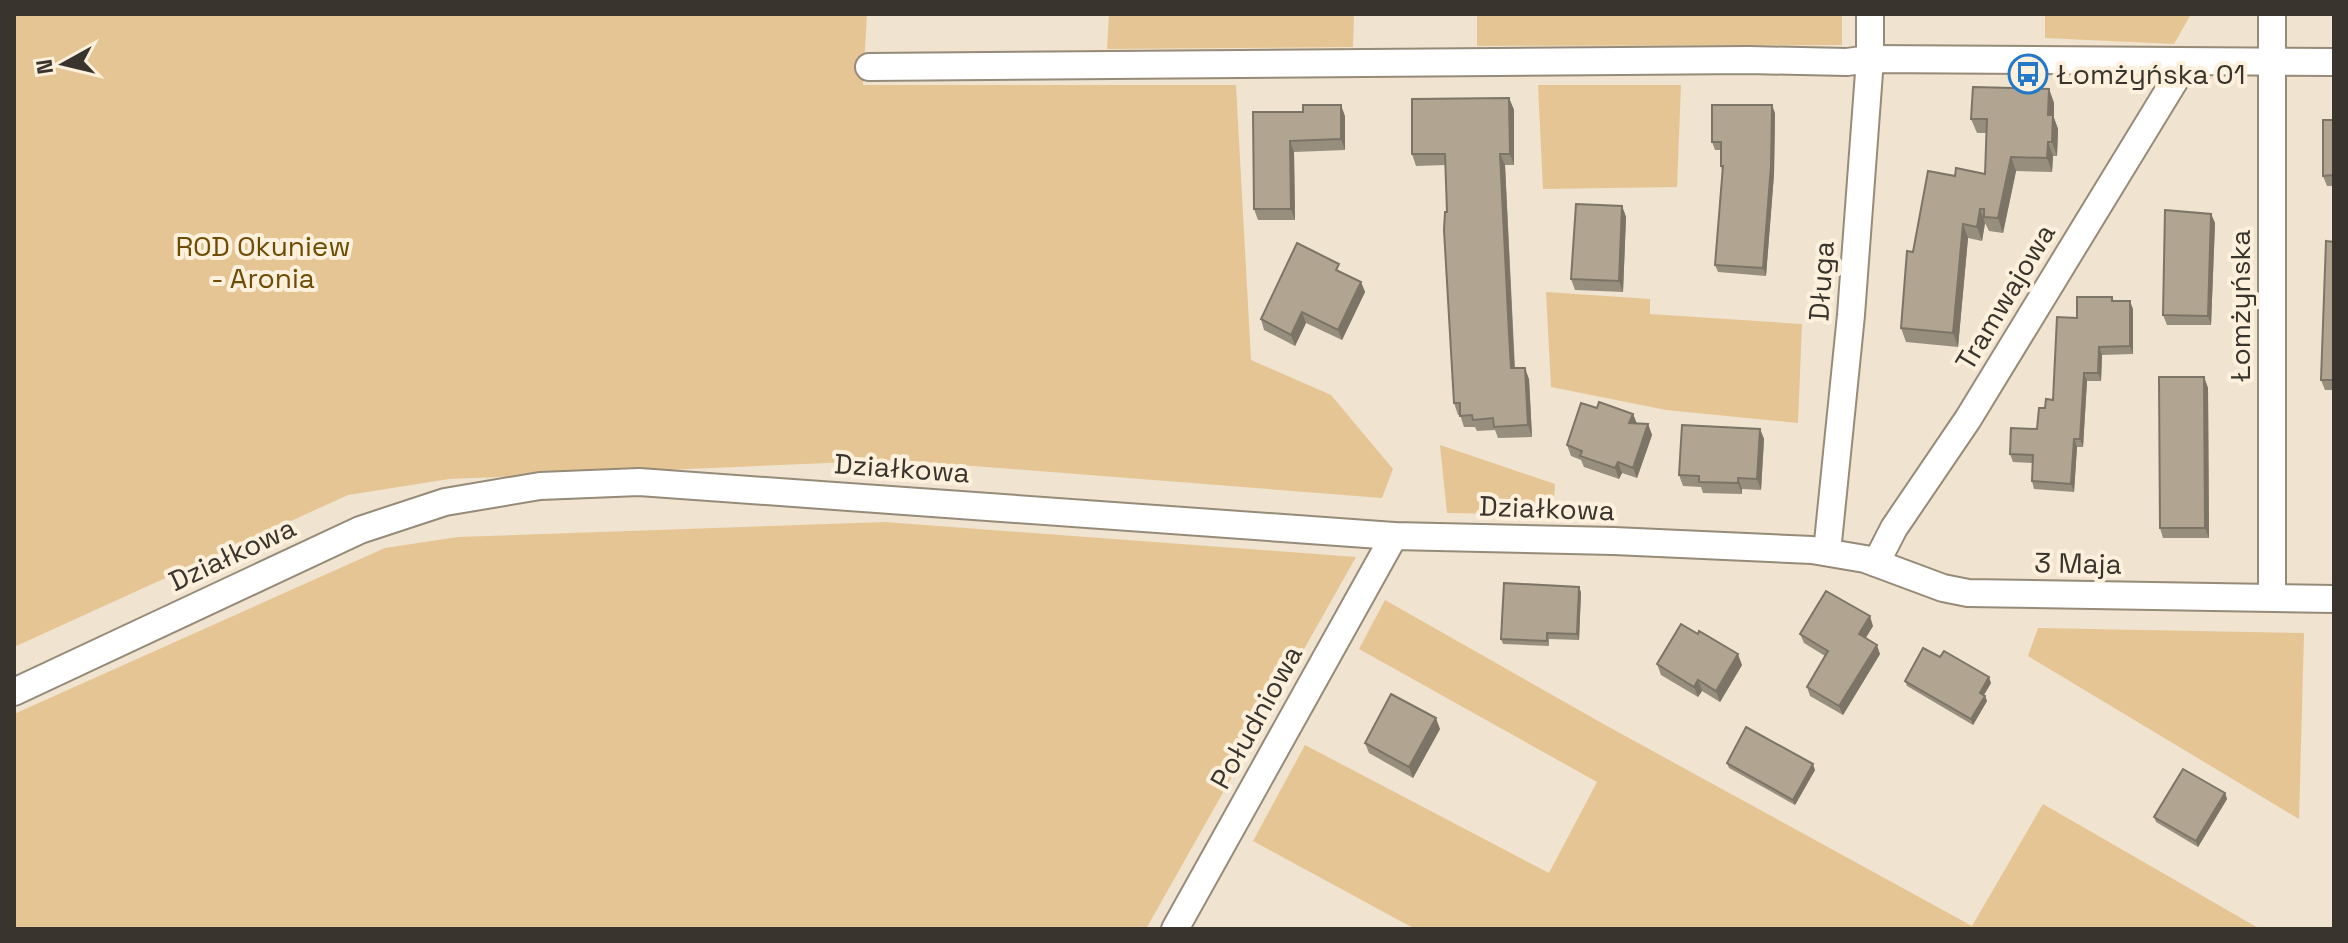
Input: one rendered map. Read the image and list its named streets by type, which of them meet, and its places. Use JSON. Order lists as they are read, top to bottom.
{
  "streets": {
    "street": [
      "Długa",
      "Tramwajowa",
      "Łomżyńska",
      "Działkowa",
      "3 Maja",
      "Południowa"
    ]
  },
  "crossings": [
    ["Długa", "Działkowa"],
    ["Długa", "3 Maja"],
    ["Tramwajowa", "3 Maja"],
    ["Łomżyńska", "3 Maja"],
    ["Działkowa", "3 Maja"],
    ["Działkowa", "Południowa"]
  ],
  "parks": ["ROD Okuniew - Aronia"],
  "places": {
    "bus stop": ["Łomżyńska 01"]
  },
  "north": "left"
}
